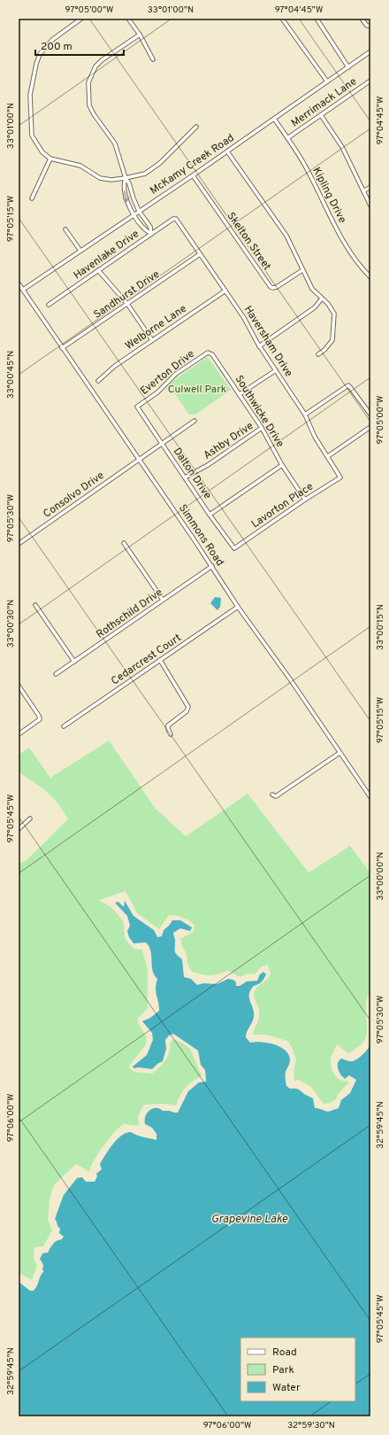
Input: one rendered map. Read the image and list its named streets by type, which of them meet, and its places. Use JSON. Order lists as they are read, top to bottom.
{
  "streets": {
    "street": [
      "Merrimack Lane",
      "McKamy Creek Road",
      "Kipling Drive",
      "Skelton Street",
      "Havenlake Drive",
      "Sandhurst Drive",
      "Welborne Lane",
      "Haversham Drive",
      "Everton Drive",
      "Southwicke Drive",
      "Ashby Drive",
      "Dalton Drive",
      "Consolvo Drive",
      "Lavorton Place",
      "Simmons Road",
      "Rothschild Drive",
      "Cedarcrest Court"
    ]
  },
  "crossings": [
    ["Merrimack Lane", "Kipling Drive"],
    ["McKamy Creek Road", "Kipling Drive"],
    ["McKamy Creek Road", "Skelton Street"],
    ["McKamy Creek Road", "Simmons Road"],
    ["Havenlake Drive", "Haversham Drive"],
    ["Sandhurst Drive", "Haversham Drive"],
    ["Sandhurst Drive", "Simmons Road"],
    ["Welborne Lane", "Haversham Drive"],
    ["Haversham Drive", "Lavorton Place"],
    ["Everton Drive", "Southwicke Drive"],
    ["Everton Drive", "Dalton Drive"],
    ["Southwicke Drive", "Ashby Drive"],
    ["Southwicke Drive", "Lavorton Place"],
    ["Ashby Drive", "Dalton Drive"],
    ["Dalton Drive", "Consolvo Drive"],
    ["Dalton Drive", "Lavorton Place"],
    ["Consolvo Drive", "Simmons Road"],
    ["Simmons Road", "Rothschild Drive"],
    ["Simmons Road", "Cedarcrest Court"]
  ],
  "water": ["Grapevine Lake"],
  "parks": ["Culwell Park"],
  "legend": ["Road", "Park", "Water"],
  "scale_bar": "200 m",
  "coordinates": [
    "97°05'00\"W",
    "33°01'00\"N",
    "97°04'45\"W",
    "97°05'15\"W",
    "33°00'45\"N",
    "97°05'30\"W",
    "33°00'30\"N",
    "33°00'15\"N",
    "97°05'45\"W",
    "33°00'00\"N",
    "97°06'00\"W",
    "32°59'45\"N",
    "32°59'30\"N"
  ]
}
